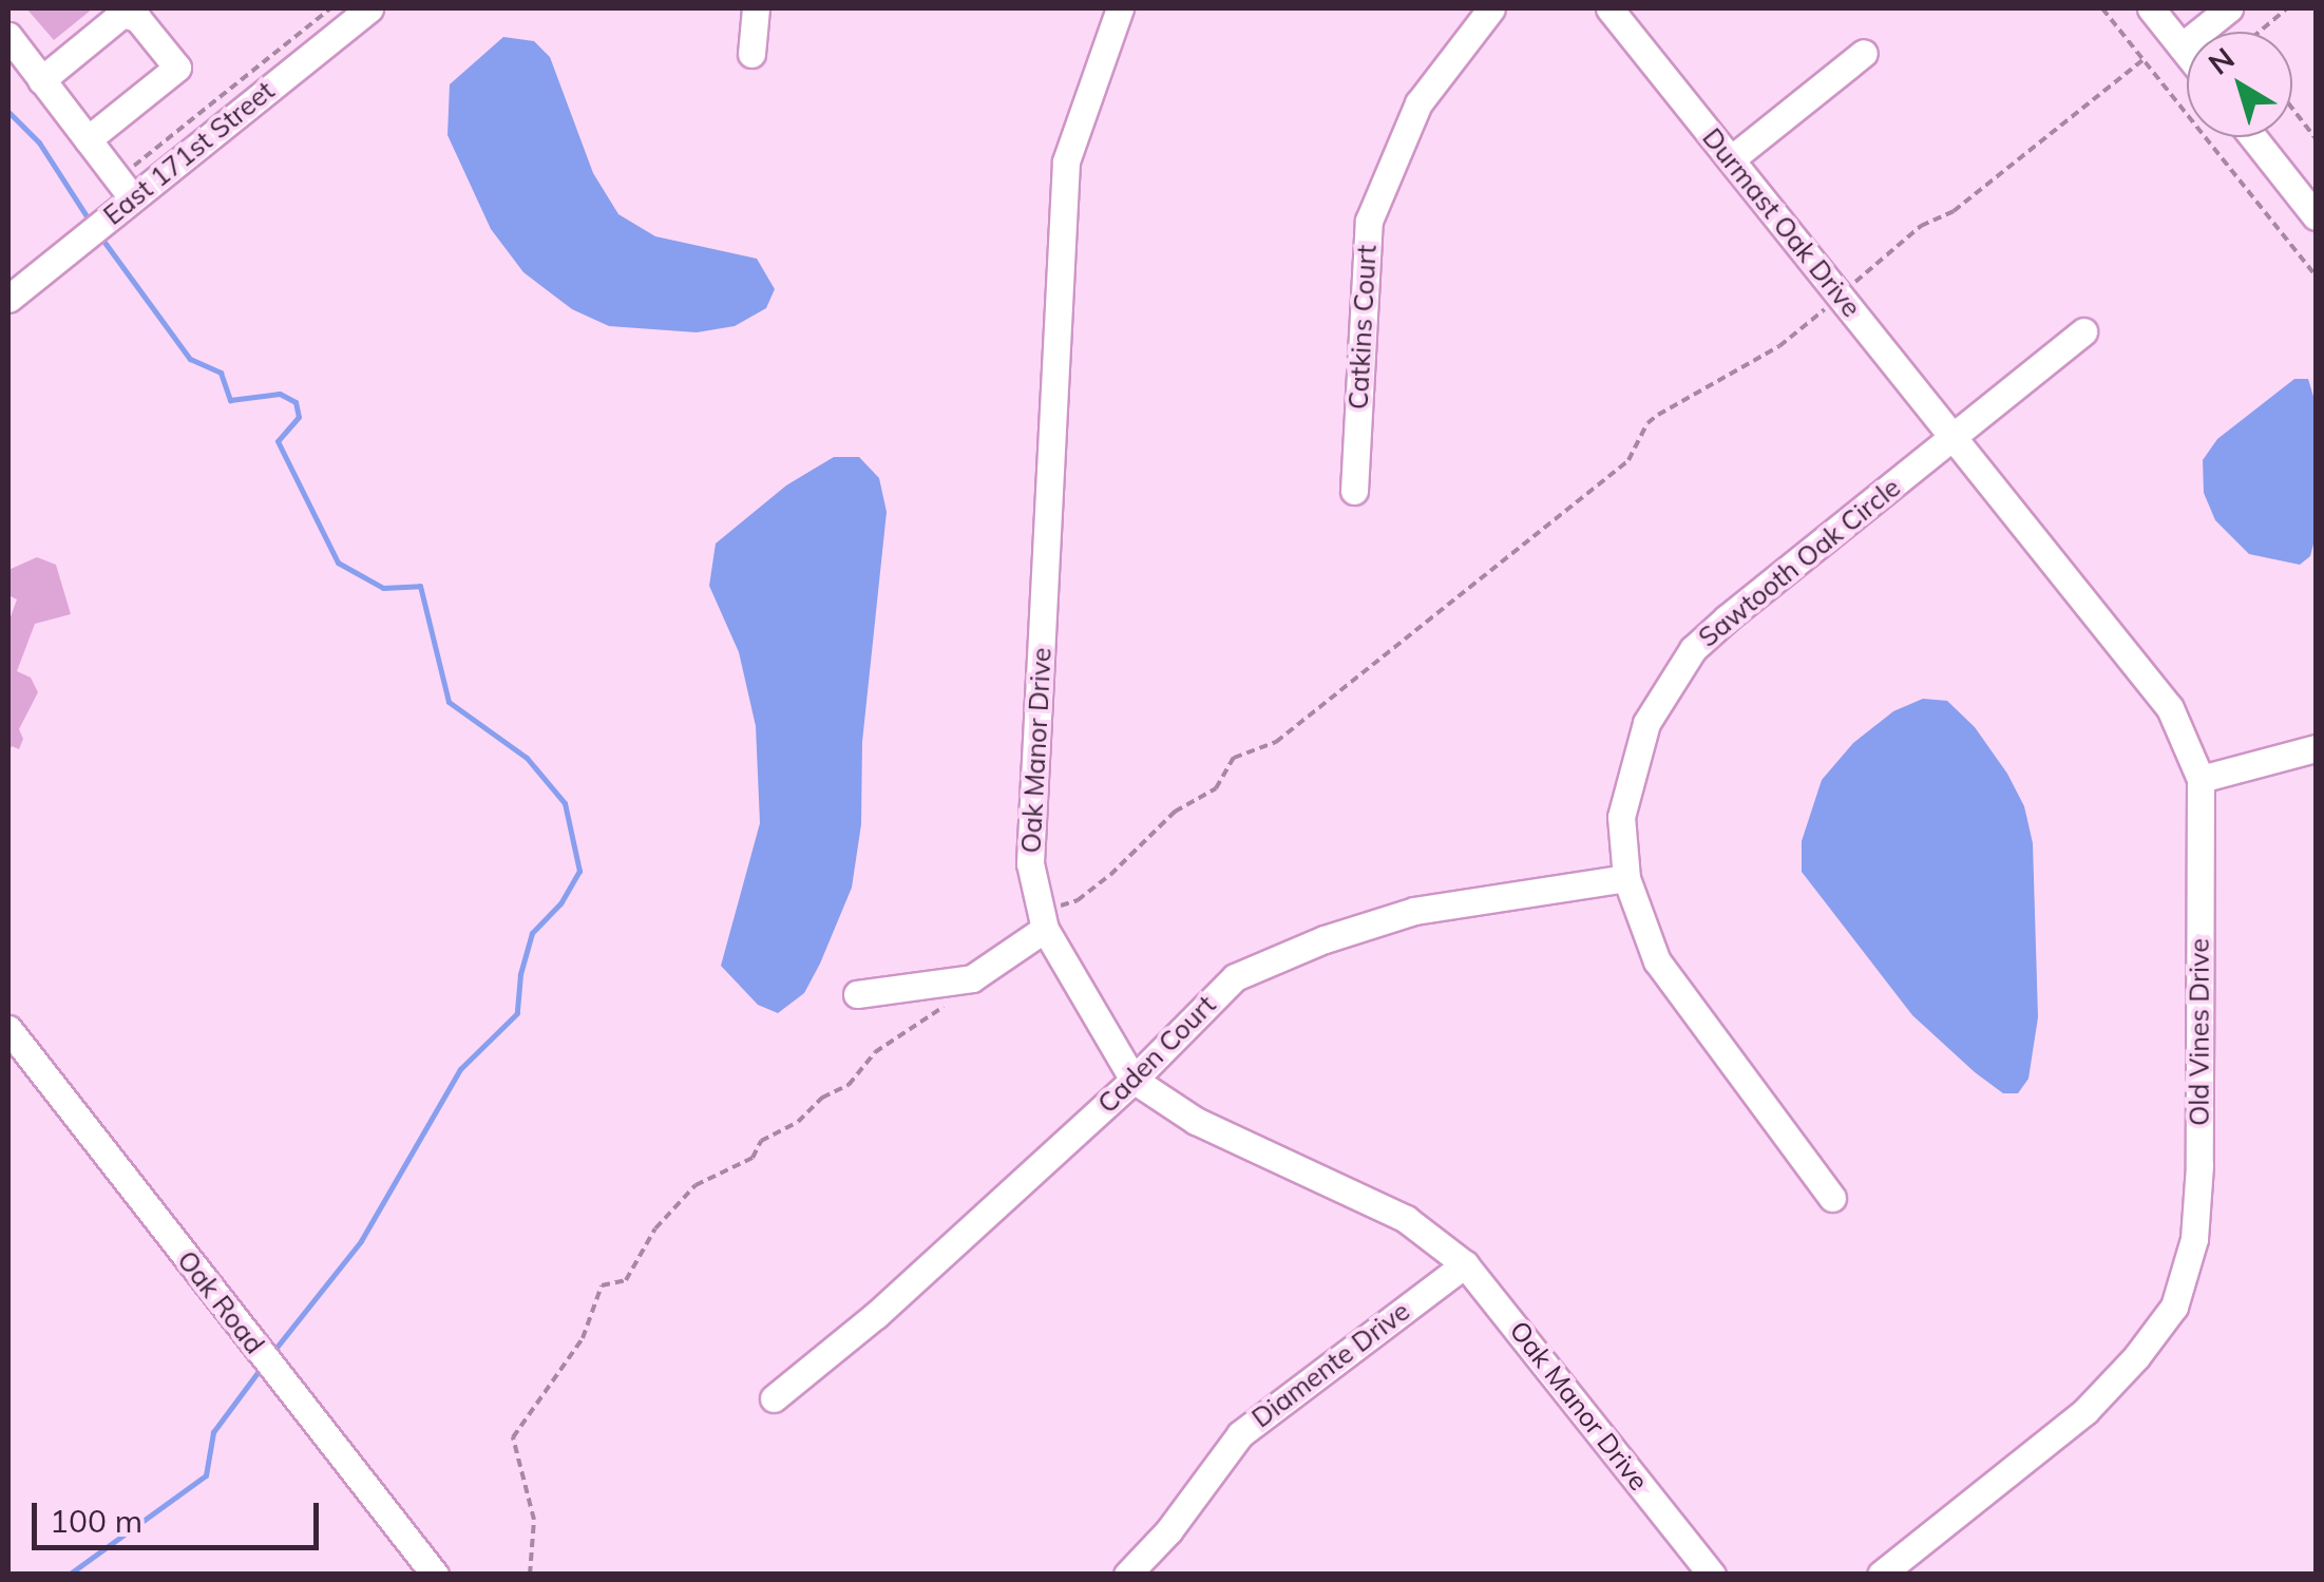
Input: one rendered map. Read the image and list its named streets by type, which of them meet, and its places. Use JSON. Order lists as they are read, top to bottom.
{
  "streets": {
    "street": [
      "East 171st Street",
      "Durmast Oak Drive",
      "Catkins Court",
      "Sawtooth Oak Circle",
      "Oak Manor Drive",
      "Old Vines Drive",
      "Caden Court",
      "Oak Road",
      "Diamente Drive"
    ]
  },
  "crossings": [
    ["Durmast Oak Drive", "Sawtooth Oak Circle"],
    ["Durmast Oak Drive", "Old Vines Drive"],
    ["Sawtooth Oak Circle", "Old Vines Drive"],
    ["Sawtooth Oak Circle", "Caden Court"],
    ["Oak Manor Drive", "Caden Court"],
    ["Oak Manor Drive", "Diamente Drive"]
  ],
  "scale_bar": "100 m",
  "north": "top left"
}
